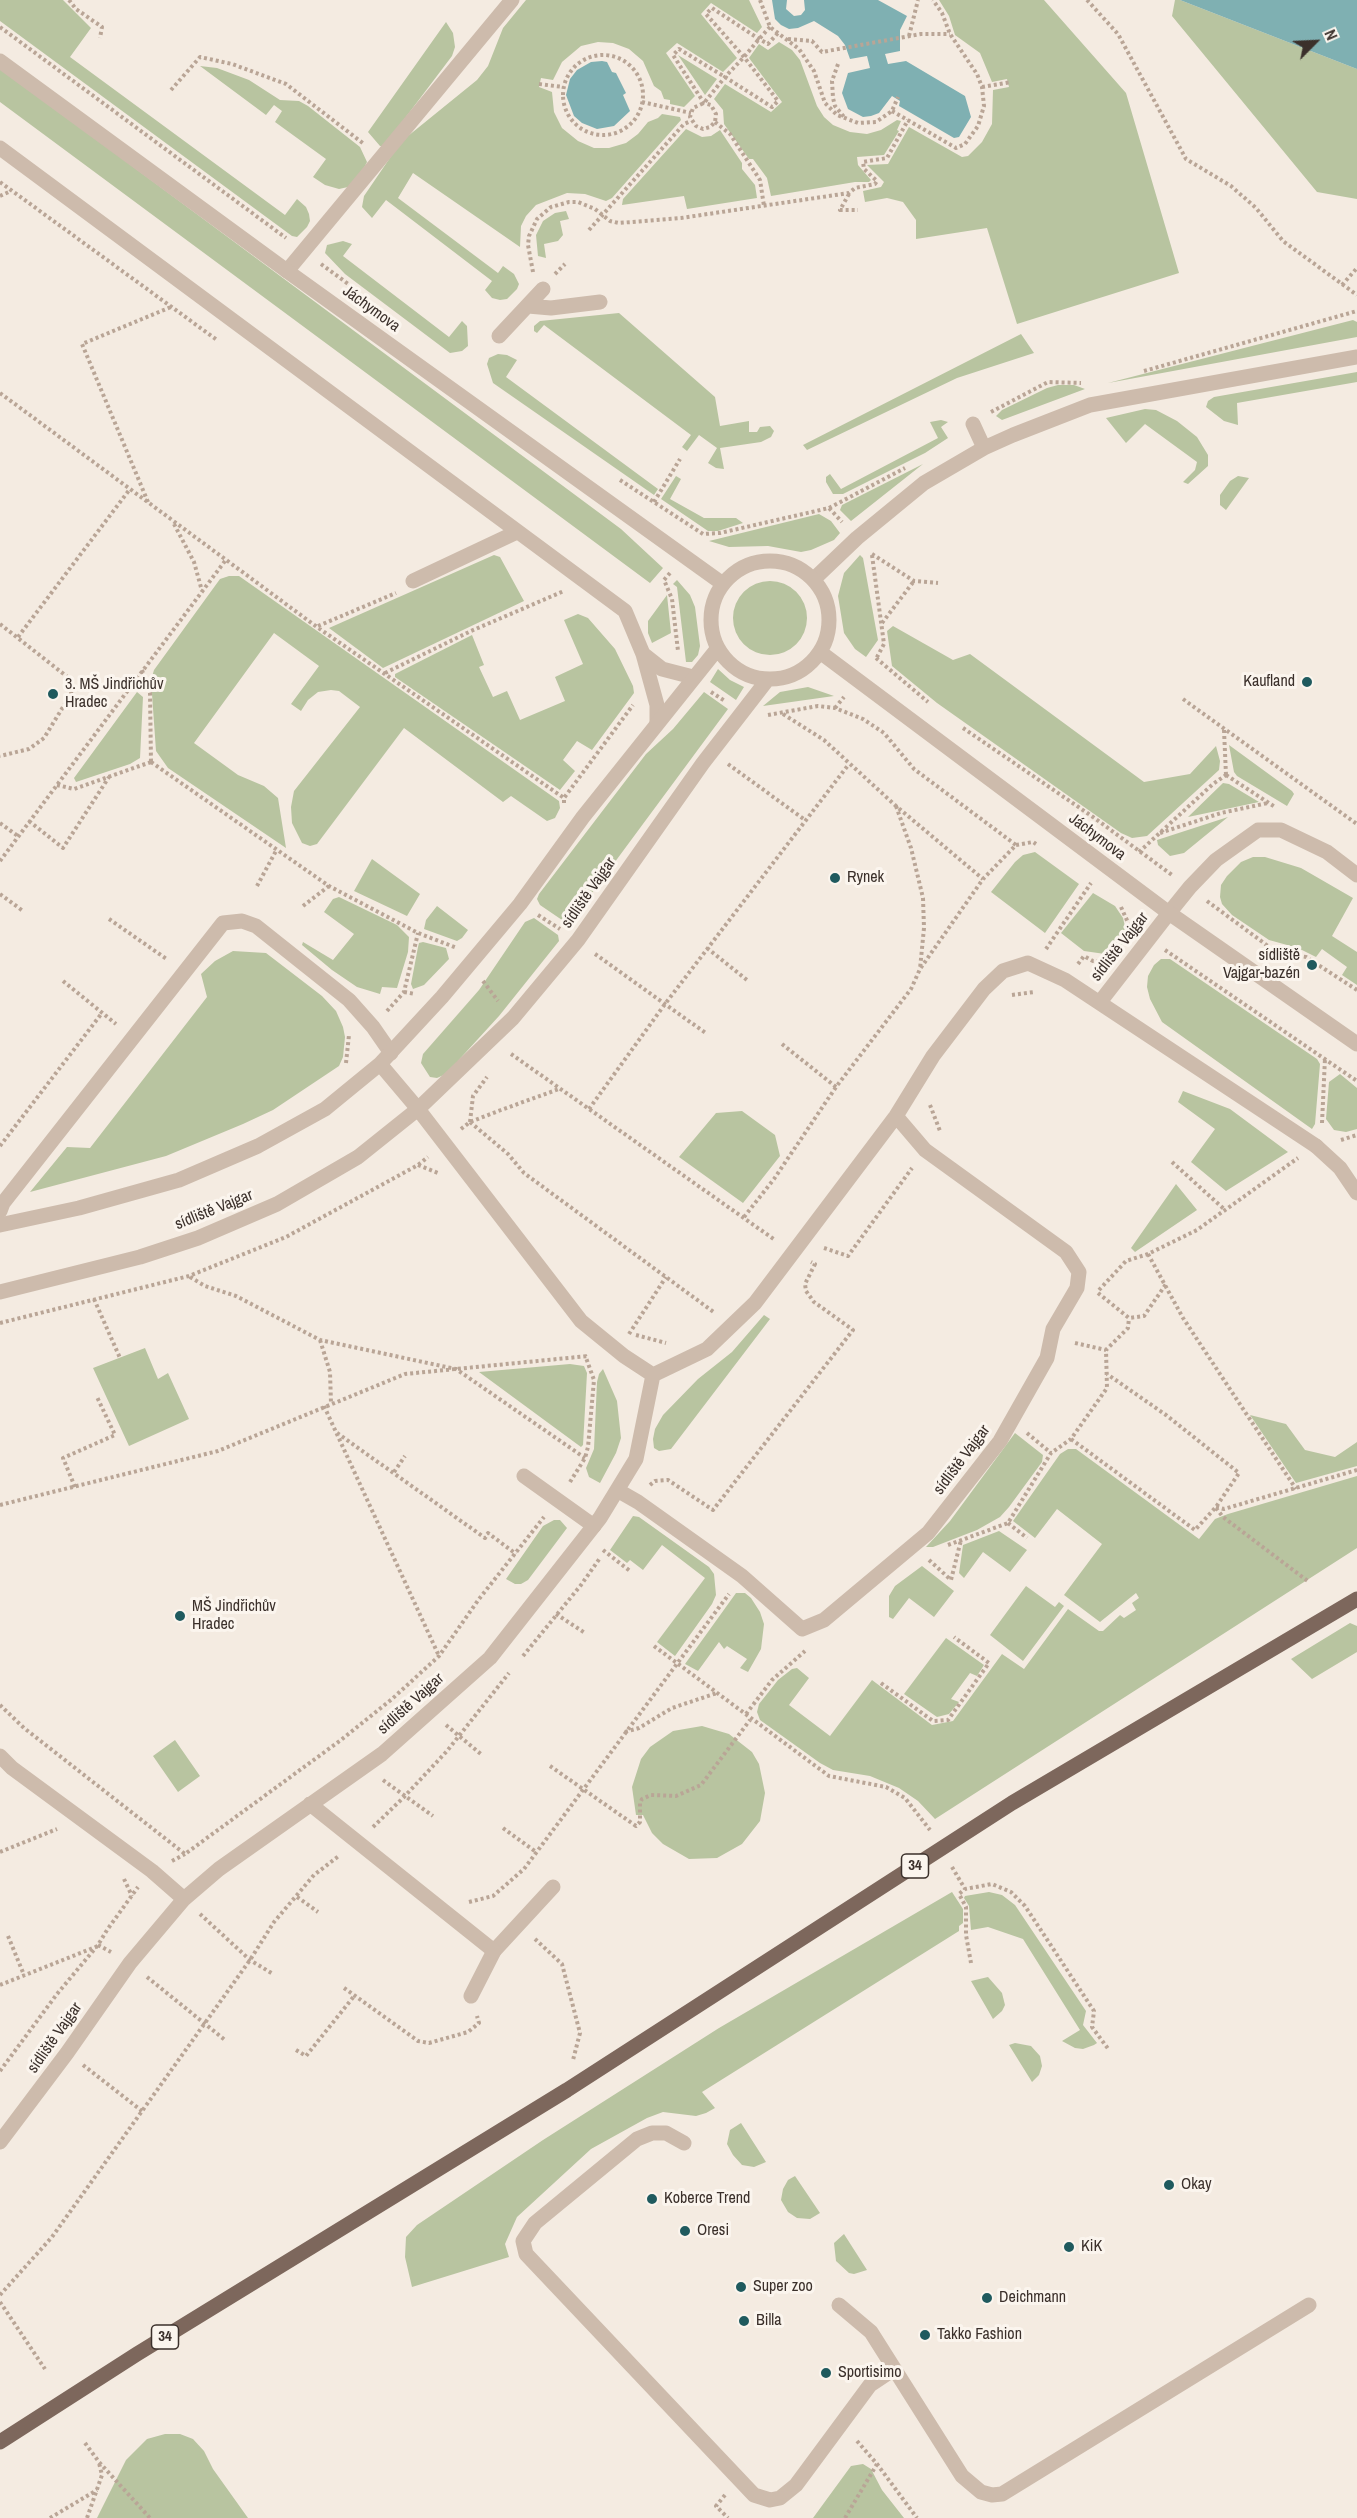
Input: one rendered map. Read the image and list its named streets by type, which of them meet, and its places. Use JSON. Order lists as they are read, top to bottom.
{
  "streets": {
    "main road": ["34"],
    "street": ["Jáchymova", "sídliště Vajgar"]
  },
  "crossings": [
    ["Jáchymova", "sídliště Vajgar"]
  ],
  "places": [
    "Kaufland",
    "3. MŠ Jindřichův Hradec",
    "Rynek",
    "sídliště Vajgar-bazén",
    "MŠ Jindřichův Hradec",
    "Okay",
    "Koberce Trend",
    "Oresi",
    "KiK",
    "Super zoo",
    "Deichmann",
    "Billa",
    "Takko Fashion",
    "Sportisimo"
  ],
  "north": "top right"
}
